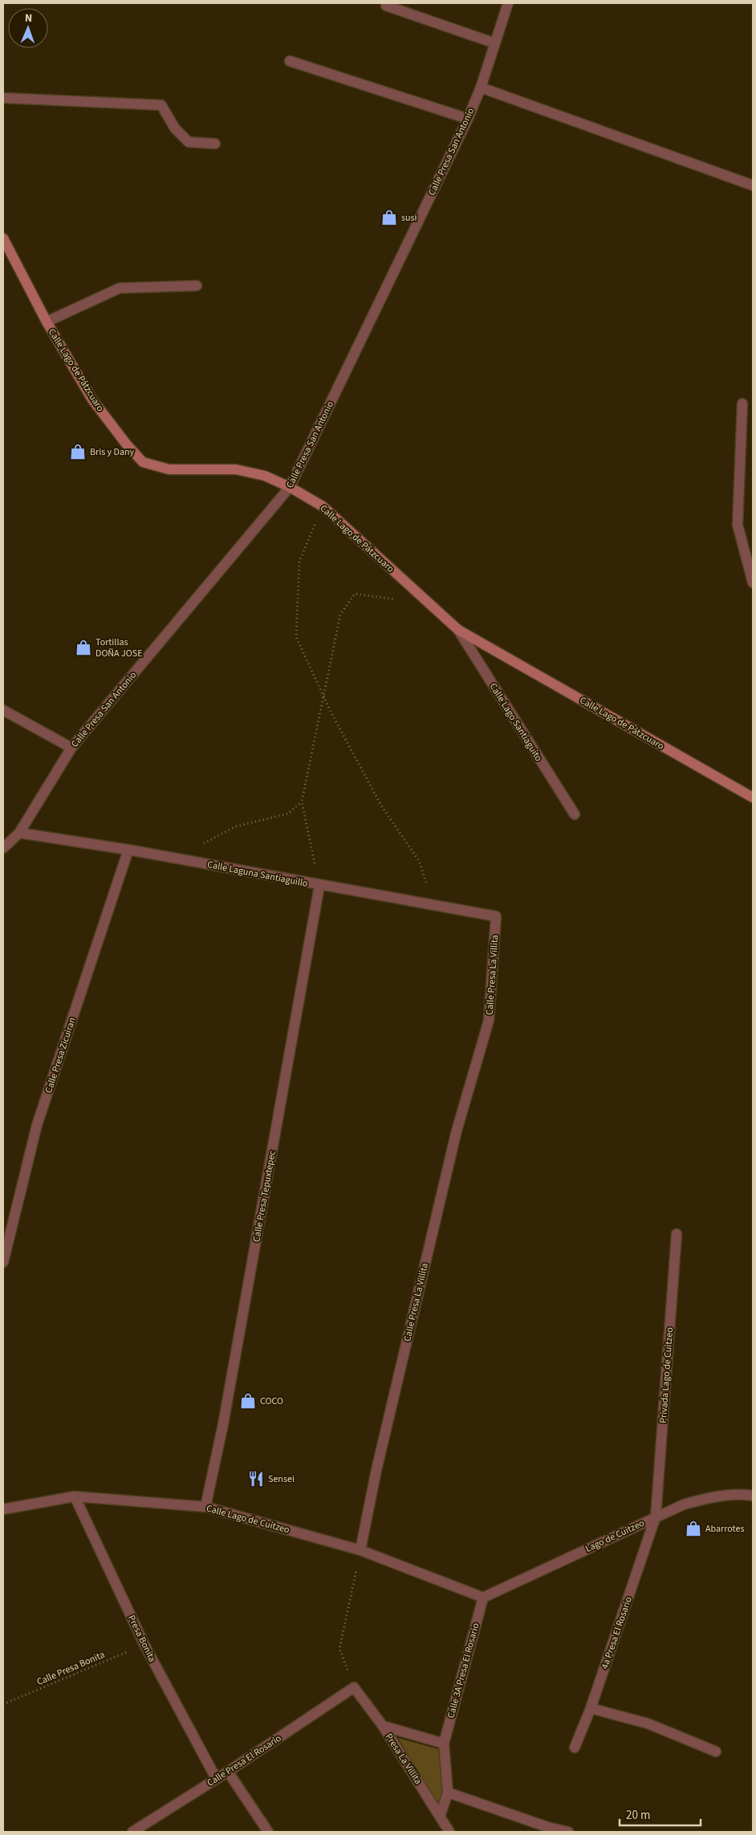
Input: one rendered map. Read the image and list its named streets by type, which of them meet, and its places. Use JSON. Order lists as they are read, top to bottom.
{
  "streets": {
    "street": [
      "Calle Presa San Antonio",
      "Calle Lago de Pátzcuaro",
      "Calle Lago Santiaguito",
      "Calle Laguna Santiaguillo",
      "Calle Presa La Villita",
      "Calle Presa Zicuiran",
      "Calle Presa Tepuxtepec",
      "Privada Lago de Cuitzeo",
      "Calle Lago de Cuitzeo",
      "Lago de Cuitzeo",
      "4a Presa El Rosario",
      "Presa Bonita",
      "Calle 3A Presa El Rosario",
      "Presa La Villita",
      "Calle Presa El Rosario"
    ],
    "path": ["Calle Presa Bonita"]
  },
  "crossings": [
    ["Calle Presa San Antonio", "Calle Lago de Pátzcuaro"],
    ["Calle Presa San Antonio", "Calle Laguna Santiaguillo"],
    ["Calle Lago de Pátzcuaro", "Calle Lago Santiaguito"],
    ["Calle Laguna Santiaguillo", "Calle Presa La Villita"],
    ["Calle Laguna Santiaguillo", "Calle Presa Zicuiran"],
    ["Calle Laguna Santiaguillo", "Calle Presa Tepuxtepec"],
    ["Calle Presa La Villita", "Calle Lago de Cuitzeo"],
    ["Calle Presa Tepuxtepec", "Calle Lago de Cuitzeo"],
    ["Privada Lago de Cuitzeo", "Lago de Cuitzeo"],
    ["Privada Lago de Cuitzeo", "4a Presa El Rosario"],
    ["Calle Lago de Cuitzeo", "Lago de Cuitzeo"],
    ["Calle Lago de Cuitzeo", "Presa Bonita"],
    ["Calle Lago de Cuitzeo", "Calle 3A Presa El Rosario"],
    ["Lago de Cuitzeo", "4a Presa El Rosario"],
    ["Lago de Cuitzeo", "Calle 3A Presa El Rosario"],
    ["Presa Bonita", "Calle Presa Bonita"],
    ["Presa Bonita", "Calle Presa El Rosario"],
    ["Calle 3A Presa El Rosario", "Presa La Villita"],
    ["Presa La Villita", "Calle Presa El Rosario"]
  ],
  "places": {
    "shop": [
      "susi",
      "Bris y Dany",
      "Tortillas DOÑA JOSE",
      "COCO",
      "Abarrotes"
    ],
    "restaurant": ["Sensei"]
  },
  "scale_bar": "20 m",
  "north": "top"
}
